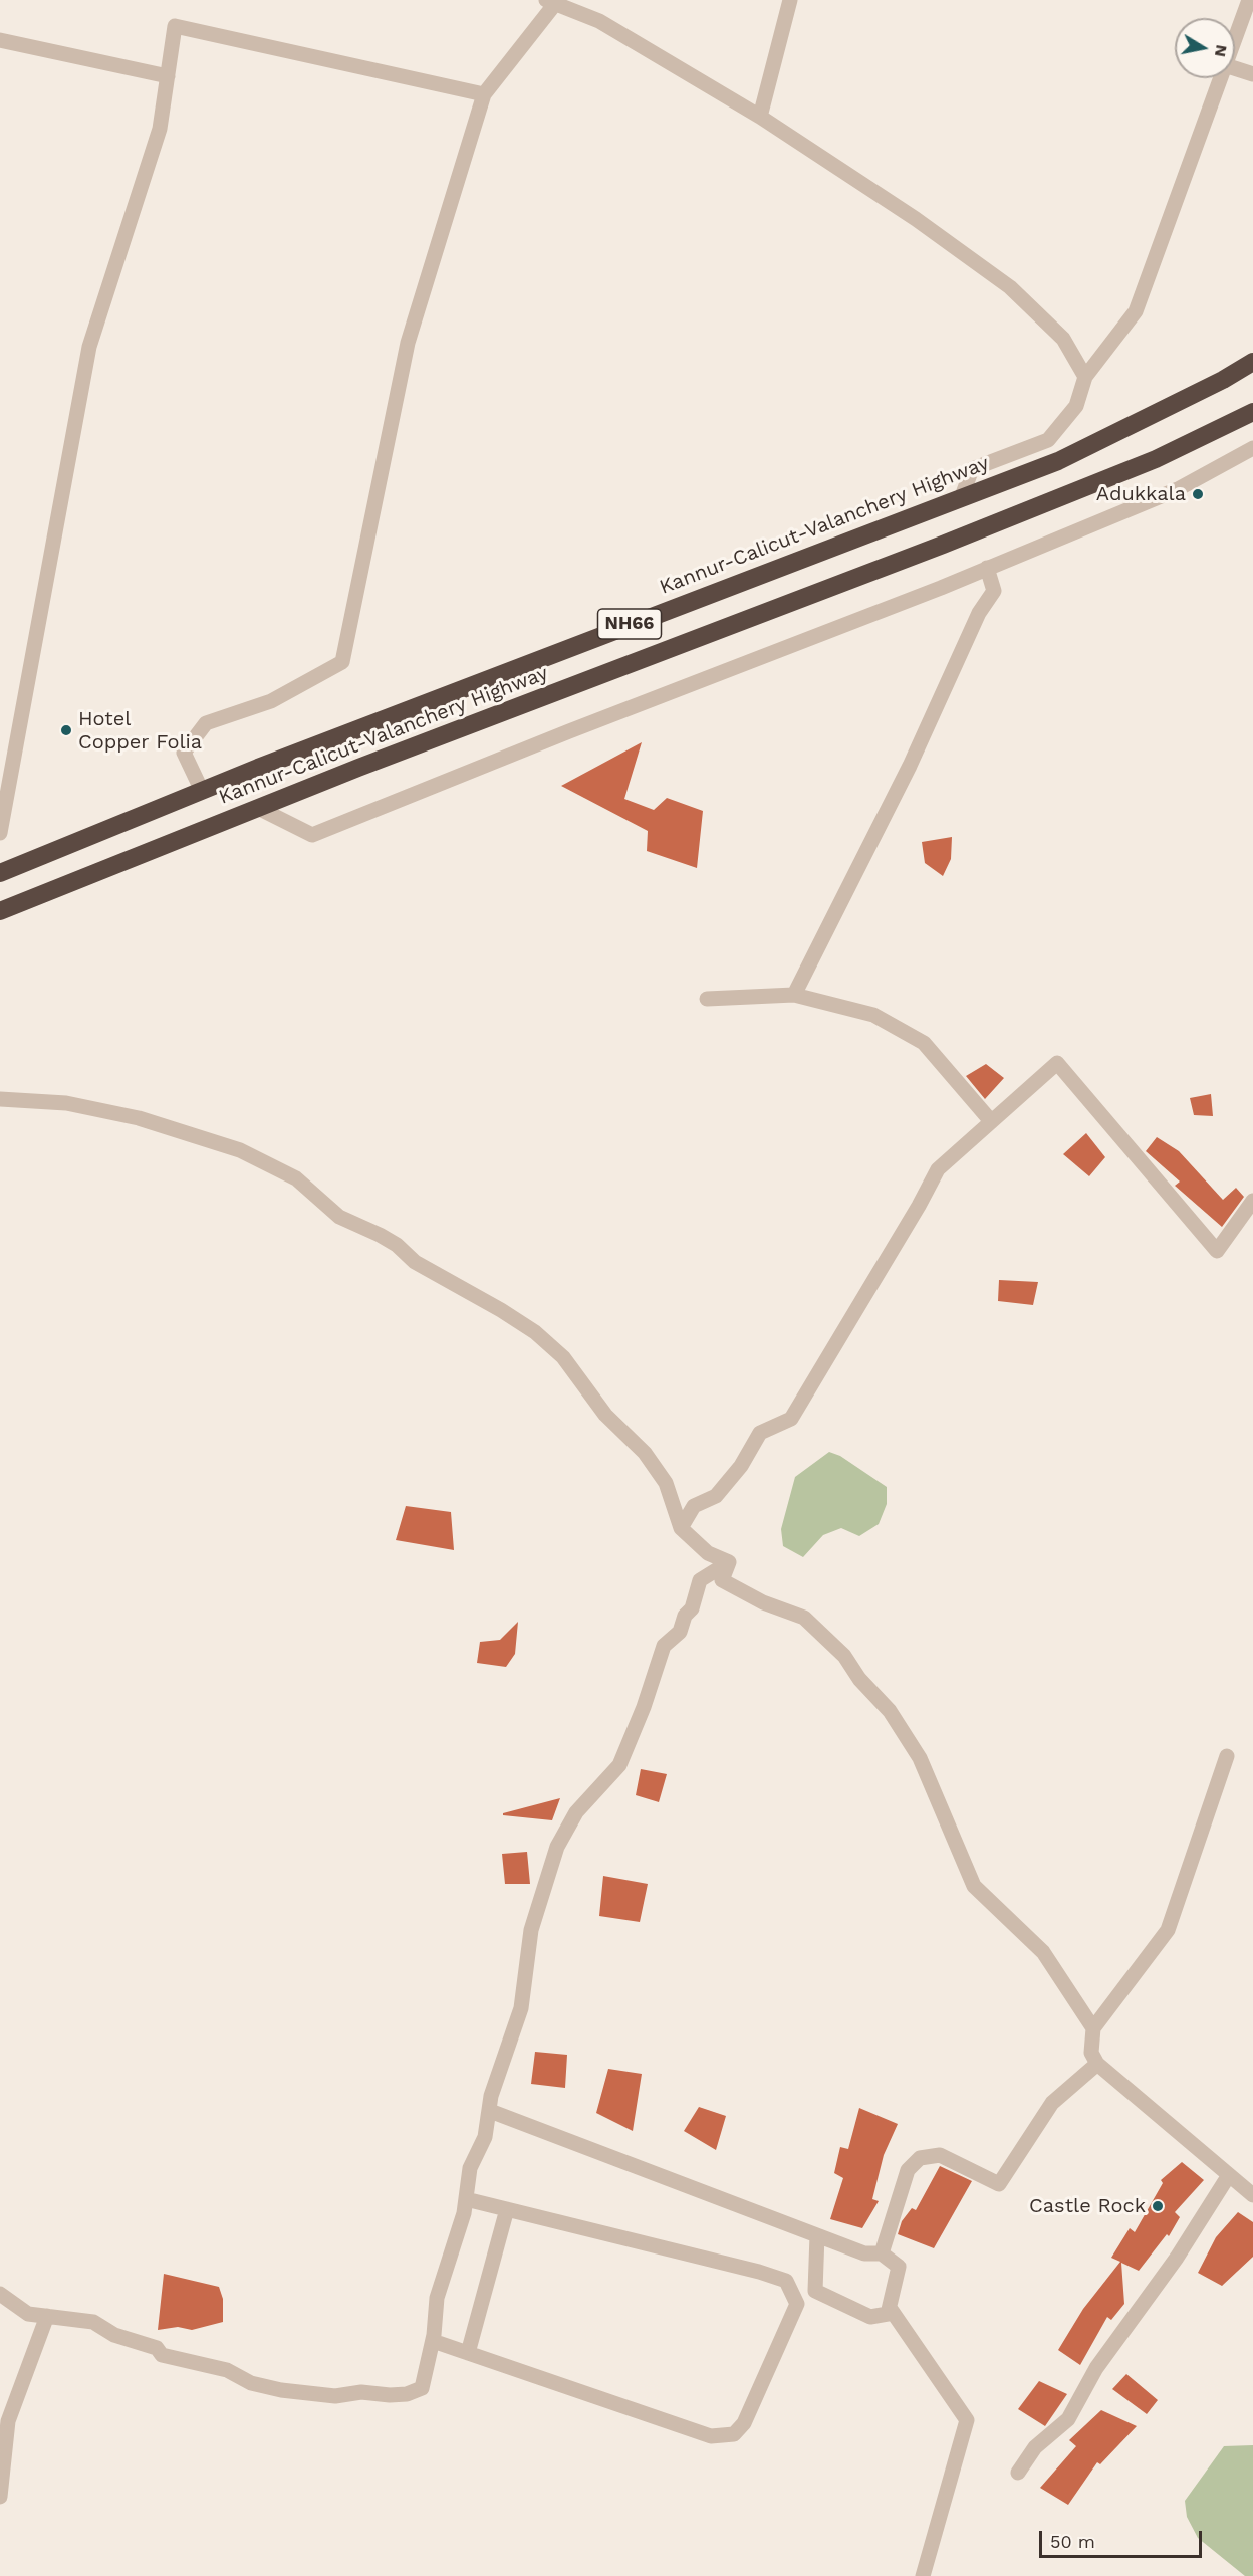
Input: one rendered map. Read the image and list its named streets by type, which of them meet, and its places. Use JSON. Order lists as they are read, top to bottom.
{
  "streets": {
    "highway": ["Kannur-Calicut-Valanchery Highway", "NH66"]
  },
  "places": ["Adukkala", "Hotel Copper Folia", "Castle Rock"],
  "scale_bar": "50 m",
  "north": "right"
}
